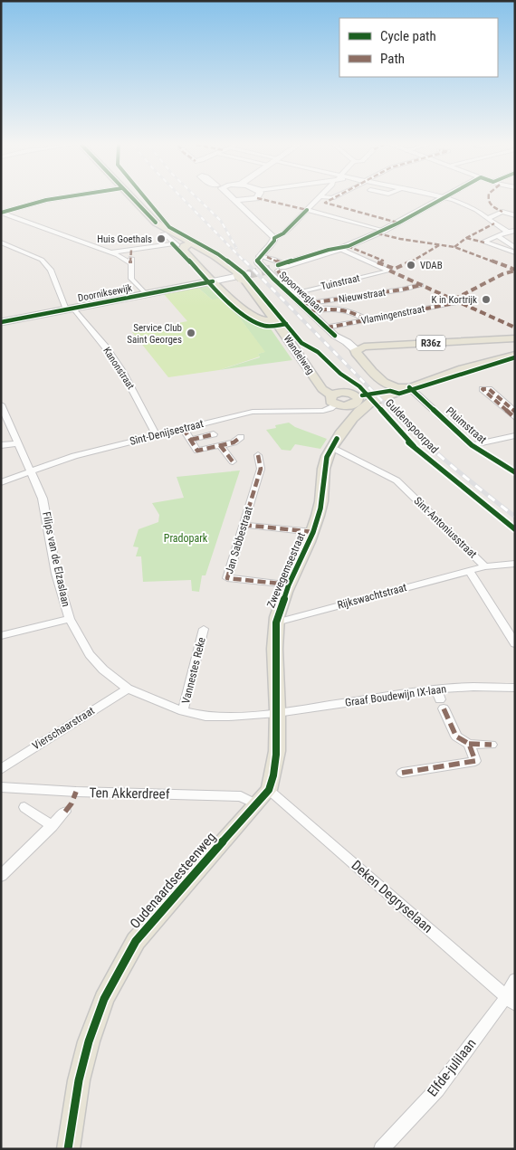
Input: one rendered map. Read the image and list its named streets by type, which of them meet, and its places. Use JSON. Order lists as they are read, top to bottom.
{
  "streets": {
    "main road": [
      "Spoorweglaan",
      "Doorniksewijk",
      "R36z",
      "Wandelweg",
      "Zwevegemsestraat",
      "Oudenaardsesteenweg"
    ],
    "street": [
      "Tuinstraat",
      "Nieuwstraat",
      "Vlamingenstraat",
      "Kanonstraat",
      "Pluimstraat",
      "Sint-Denijsestraat",
      "Sint-Antoniusstraat",
      "Jan Sabbestraat",
      "Filips van de Elzaslaan",
      "Rijkswachtstraat",
      "Vannestes Reke",
      "Graaf Boudewijn IX-laan",
      "Vierschaarstraat",
      "Ten Akkerdreef",
      "Deken Degryselaan",
      "Elfde-julilaan"
    ],
    "cycle path": ["Guldenspoorpad"]
  },
  "crossings": [
    ["Tuinstraat", "Spoorweglaan"],
    ["Spoorweglaan", "Nieuwstraat"],
    ["Spoorweglaan", "Vlamingenstraat"],
    ["Spoorweglaan", "R36z"],
    ["Spoorweglaan", "Zwevegemsestraat"],
    ["Doorniksewijk", "Kanonstraat"],
    ["Wandelweg", "Sint-Denijsestraat"],
    ["Kanonstraat", "Sint-Denijsestraat"],
    ["Pluimstraat", "Zwevegemsestraat"],
    ["Sint-Denijsestraat", "Filips van de Elzaslaan"],
    ["Sint-Antoniusstraat", "Zwevegemsestraat"],
    ["Sint-Antoniusstraat", "Rijkswachtstraat"],
    ["Jan Sabbestraat", "Zwevegemsestraat"],
    ["Filips van de Elzaslaan", "Zwevegemsestraat"],
    ["Filips van de Elzaslaan", "Vannestes Reke"],
    ["Filips van de Elzaslaan", "Graaf Boudewijn IX-laan"],
    ["Filips van de Elzaslaan", "Vierschaarstraat"],
    ["Filips van de Elzaslaan", "Oudenaardsesteenweg"],
    ["Zwevegemsestraat", "Rijkswachtstraat"],
    ["Zwevegemsestraat", "Graaf Boudewijn IX-laan"],
    ["Zwevegemsestraat", "Oudenaardsesteenweg"],
    ["Graaf Boudewijn IX-laan", "Oudenaardsesteenweg"],
    ["Ten Akkerdreef", "Oudenaardsesteenweg"],
    ["Oudenaardsesteenweg", "Deken Degryselaan"],
    ["Deken Degryselaan", "Elfde-julilaan"]
  ],
  "parks": ["Pradopark"],
  "places": [
    "Huis Goethals",
    "VDAB",
    "K in Kortrijk",
    "Service Club Saint Georges"
  ],
  "legend": ["Cycle path", "Path"]
}
